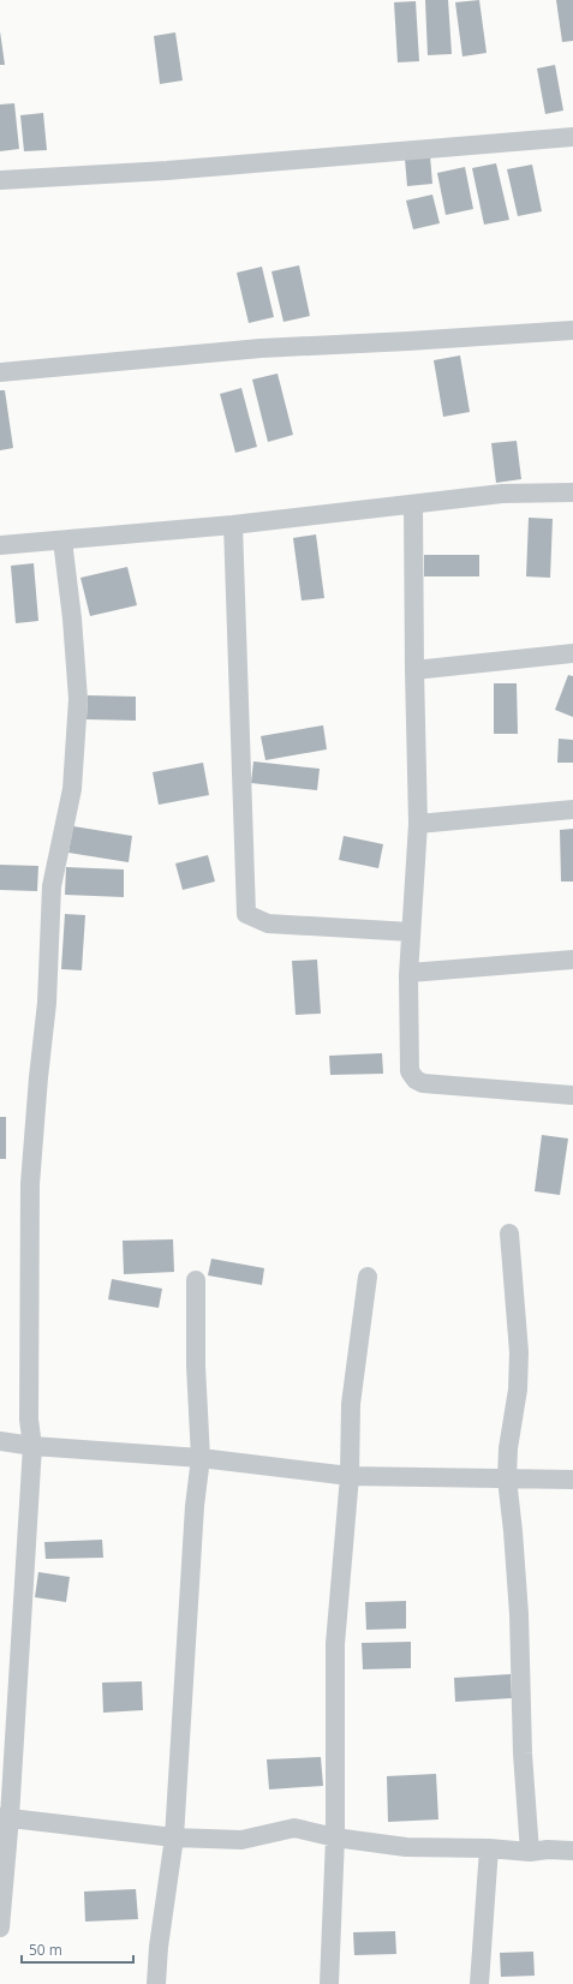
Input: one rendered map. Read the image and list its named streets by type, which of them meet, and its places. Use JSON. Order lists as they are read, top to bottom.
{
  "scale_bar": "50 m"
}
